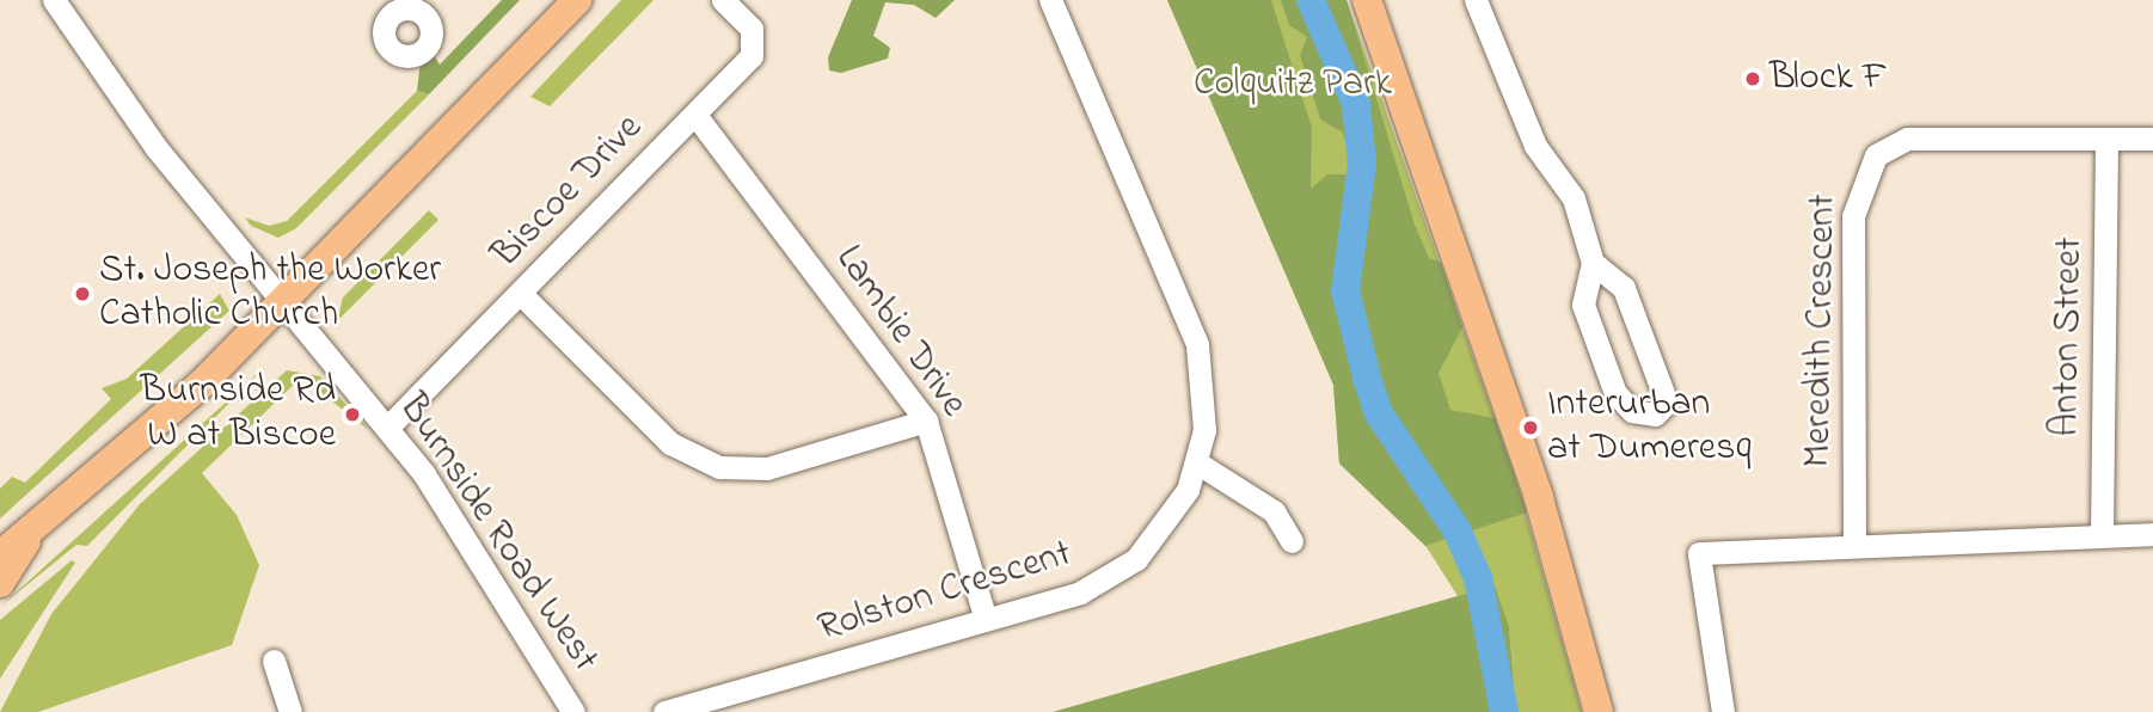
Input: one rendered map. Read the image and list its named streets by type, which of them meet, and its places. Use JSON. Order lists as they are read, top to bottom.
{
  "streets": {
    "street": [
      "Biscoe Drive",
      "Meredith Crescent",
      "Lambie Drive",
      "Anton Street",
      "Burnside Road West",
      "Rolston Crescent"
    ]
  },
  "crossings": [
    ["Biscoe Drive", "Lambie Drive"],
    ["Biscoe Drive", "Burnside Road West"],
    ["Meredith Crescent", "Anton Street"],
    ["Lambie Drive", "Rolston Crescent"]
  ],
  "parks": ["Colquitz Park"],
  "places": [
    "Block F",
    "St. Joseph the Worker Catholic Church",
    "Burnside Rd W at Biscoe",
    "Interurban at Dumeresq"
  ]
}
